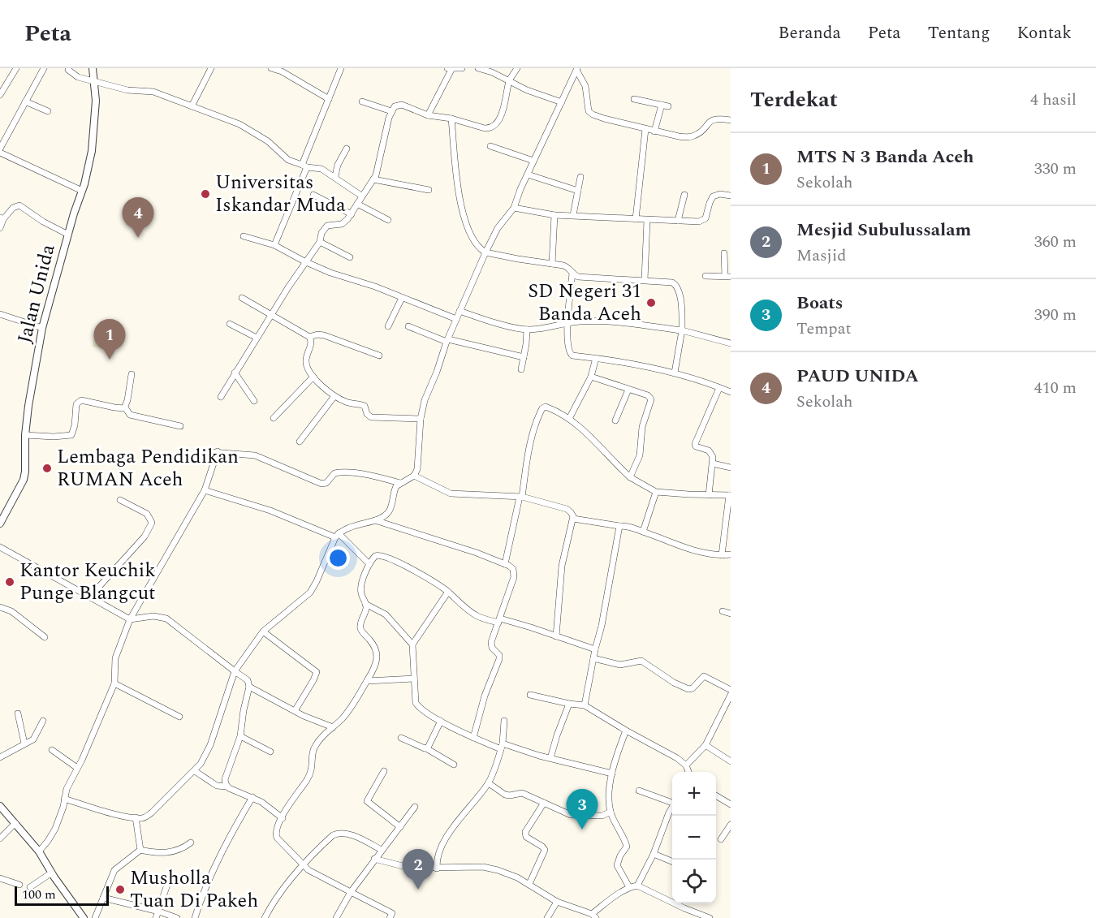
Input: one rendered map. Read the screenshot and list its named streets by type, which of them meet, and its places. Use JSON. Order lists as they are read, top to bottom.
{
  "streets": {
    "street": ["Jalan Unida"]
  },
  "places": [
    "Universitas Iskandar Muda",
    "SD Negeri 31 Banda Aceh",
    "Lembaga Pendidikan RUMAN Aceh",
    "Kantor Keuchik Punge Blangcut",
    "Musholla Tuan Di Pakeh"
  ],
  "scale_bar": "100 m",
  "page": {
    "header": "Peta",
    "nav": [
      "Beranda",
      "Peta",
      "Tentang",
      "Kontak"
    ],
    "heading": ["Terdekat", "4 hasil"],
    "list": [
      {
        "mark": "1",
        "name": "MTS N 3 Banda Aceh",
        "note": "Sekolah",
        "value": "330 m"
      },
      {
        "mark": "2",
        "name": "Mesjid Subulussalam",
        "note": "Masjid",
        "value": "360 m"
      },
      {
        "mark": "3",
        "name": "Boats",
        "note": "Tempat",
        "value": "390 m"
      },
      {
        "mark": "4",
        "name": "PAUD UNIDA",
        "note": "Sekolah",
        "value": "410 m"
      }
    ],
    "pins": [
      "4",
      "1",
      "3",
      "2"
    ],
    "map_buttons": ["+", "−"],
    "scale": "100 m"
  }
}
